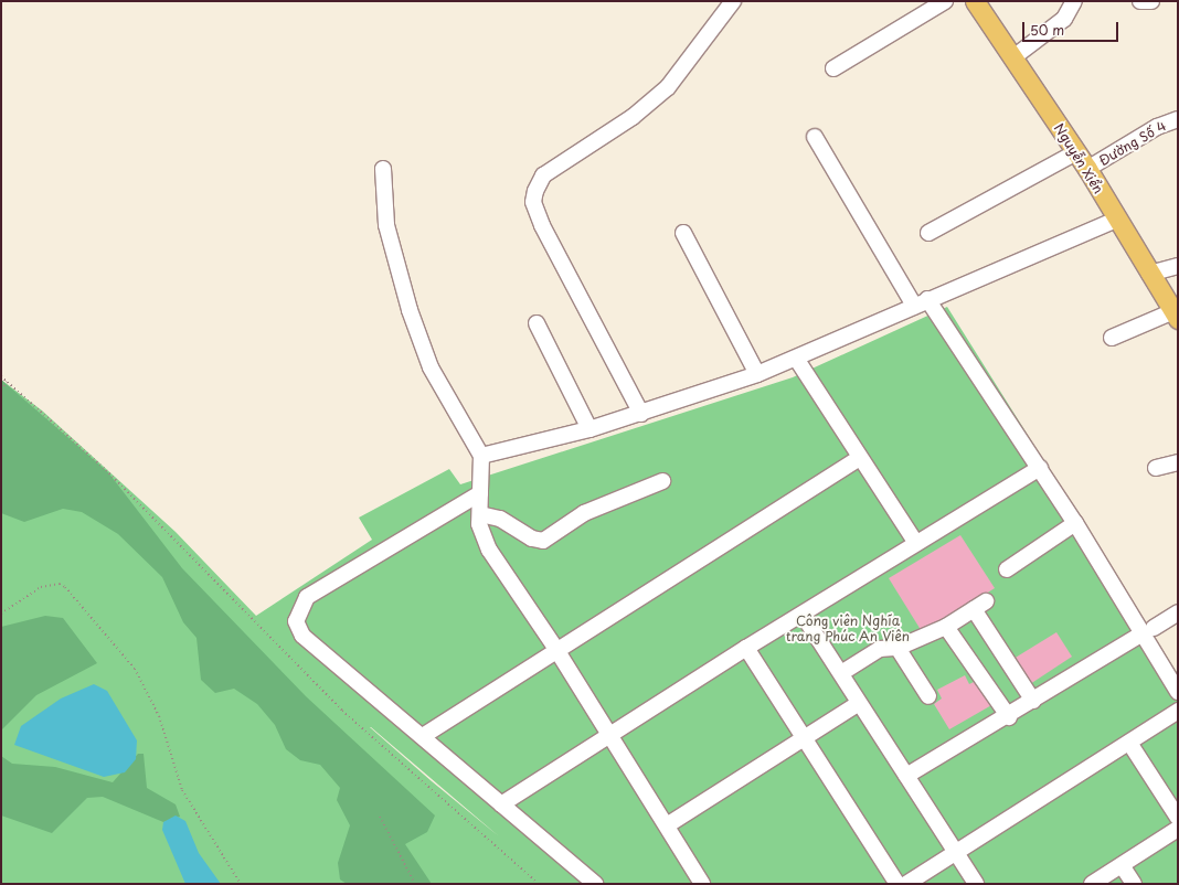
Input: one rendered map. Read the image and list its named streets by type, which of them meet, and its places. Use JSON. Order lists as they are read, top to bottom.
{
  "streets": {
    "main road": ["Nguyễn Xiển"],
    "street": ["Đường Số 4"]
  },
  "crossings": [
    ["Đường Số 4", "Nguyễn Xiển"]
  ],
  "parks": ["Công viên Nghĩa trang Phúc An Viên"],
  "scale_bar": "50 m"
}
